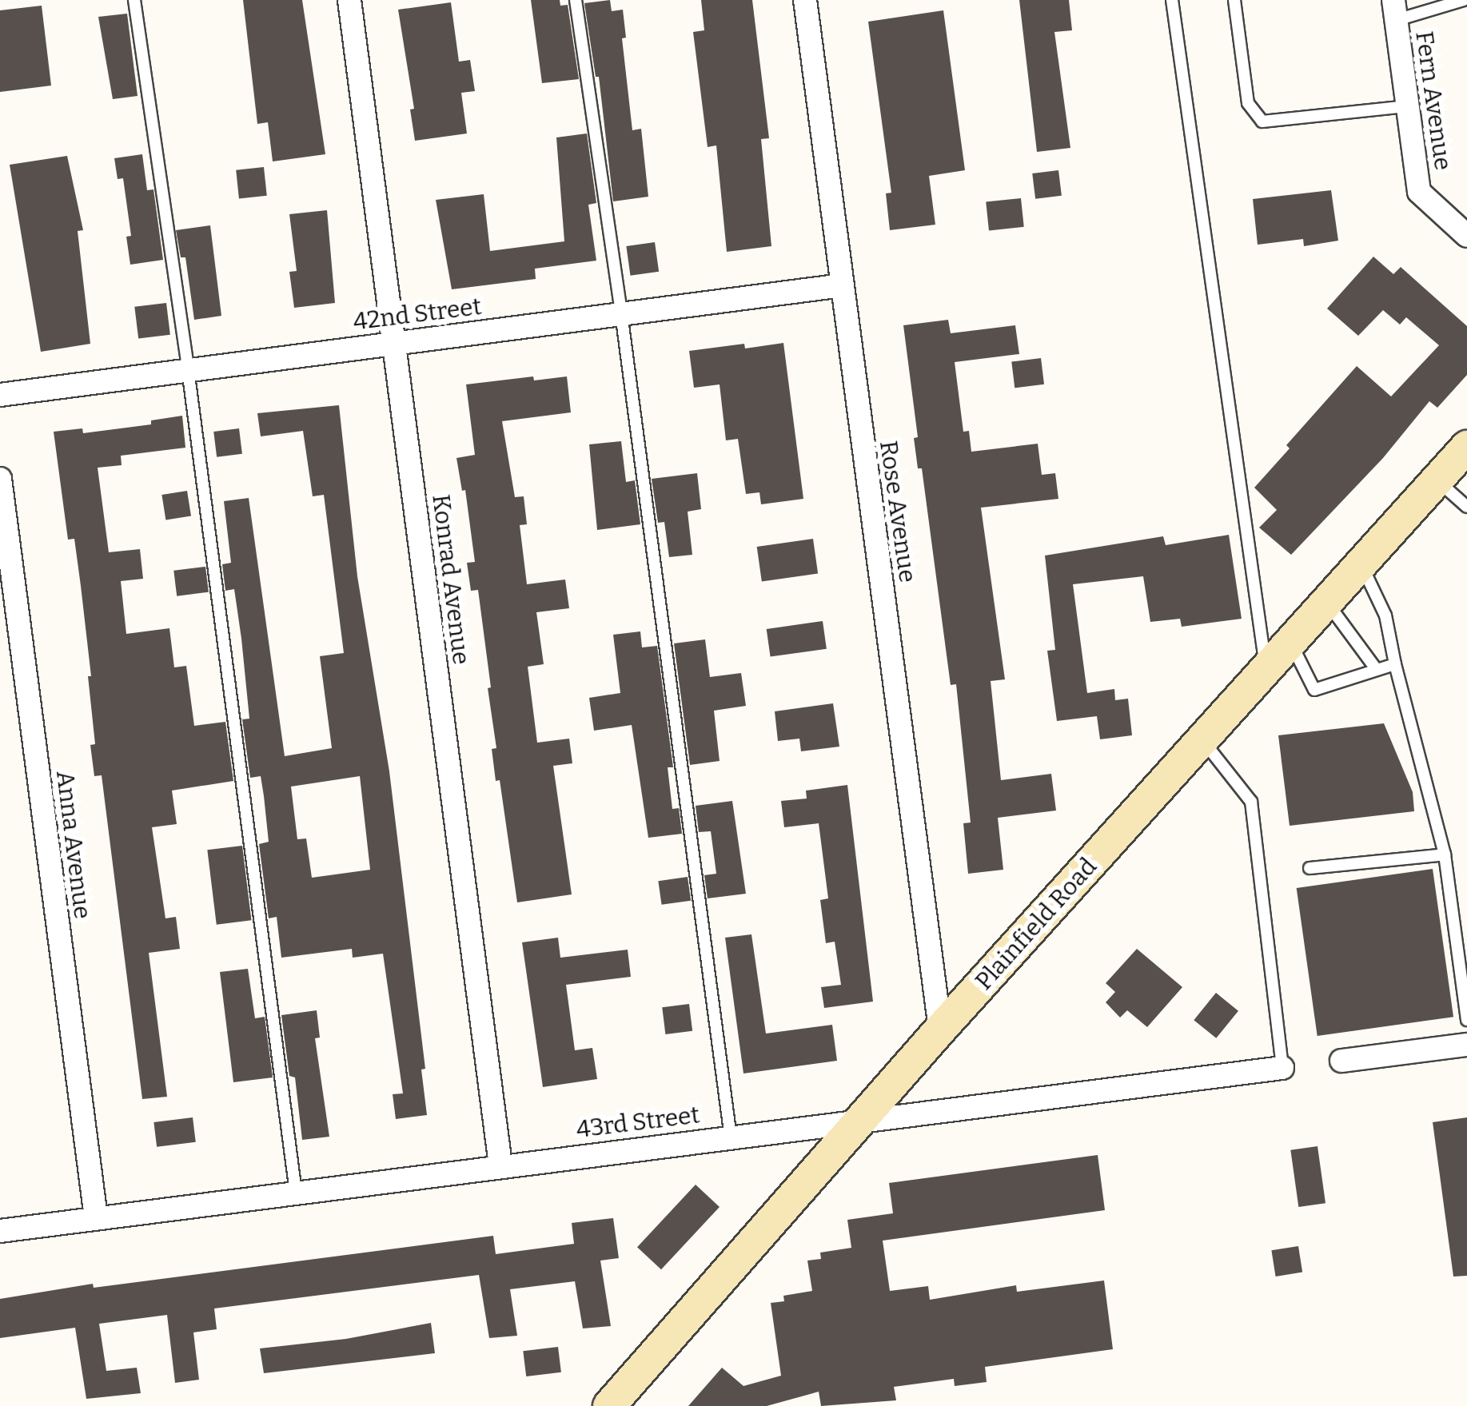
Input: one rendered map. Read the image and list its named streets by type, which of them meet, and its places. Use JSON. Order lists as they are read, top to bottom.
{
  "streets": {
    "street": [
      "Fern Avenue",
      "42nd Street",
      "Rose Avenue",
      "Konrad Avenue",
      "Anna Avenue",
      "Plainfield Road",
      "43rd Street"
    ]
  },
  "crossings": [
    ["42nd Street", "Rose Avenue"],
    ["42nd Street", "Konrad Avenue"],
    ["Rose Avenue", "Plainfield Road"],
    ["Konrad Avenue", "43rd Street"],
    ["Anna Avenue", "43rd Street"],
    ["Plainfield Road", "43rd Street"]
  ]
}
